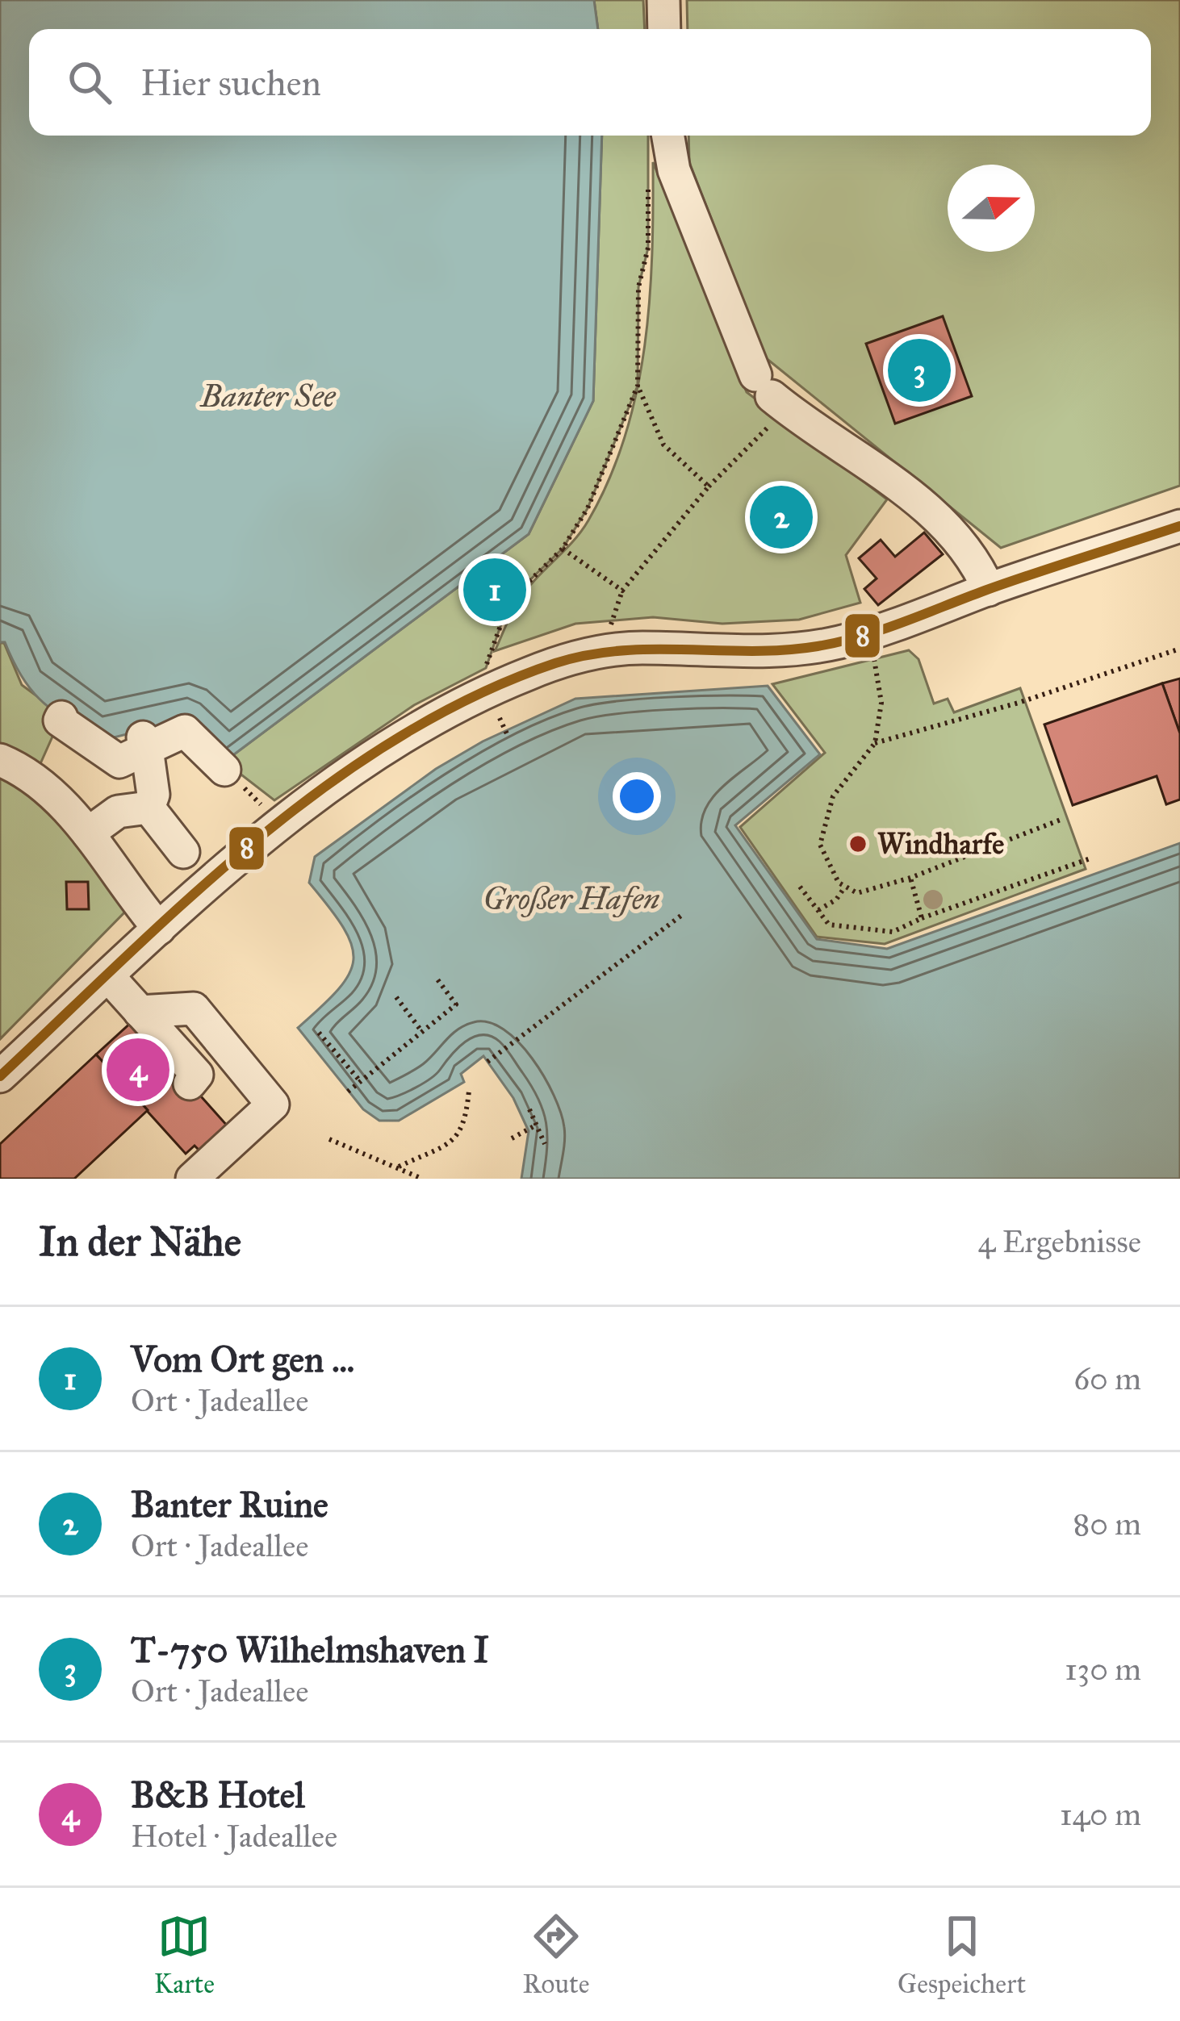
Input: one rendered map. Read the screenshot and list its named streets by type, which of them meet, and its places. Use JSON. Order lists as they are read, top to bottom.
{
  "water": ["Banter See", "Großer Hafen"],
  "places": ["Windharfe"],
  "lines": ["transit line 8"],
  "north": "right",
  "page": {
    "search": "Hier suchen",
    "pins": [
      "3",
      "2",
      "1",
      "4"
    ],
    "heading": ["In der Nähe", "4 Ergebnisse"],
    "list": [
      {
        "mark": "1",
        "name": "Vom Ort gen ...",
        "note": "Ort · Jadeallee",
        "value": "60 m"
      },
      {
        "mark": "2",
        "name": "Banter Ruine",
        "note": "Ort · Jadeallee",
        "value": "80 m"
      },
      {
        "mark": "3",
        "name": "T-750 Wilhelmshaven I",
        "note": "Ort · Jadeallee",
        "value": "130 m"
      },
      {
        "mark": "4",
        "name": "B&B Hotel",
        "note": "Hotel · Jadeallee",
        "value": "140 m"
      }
    ],
    "nav": ["Karte", "Route", "Gespeichert"]
  }
}
